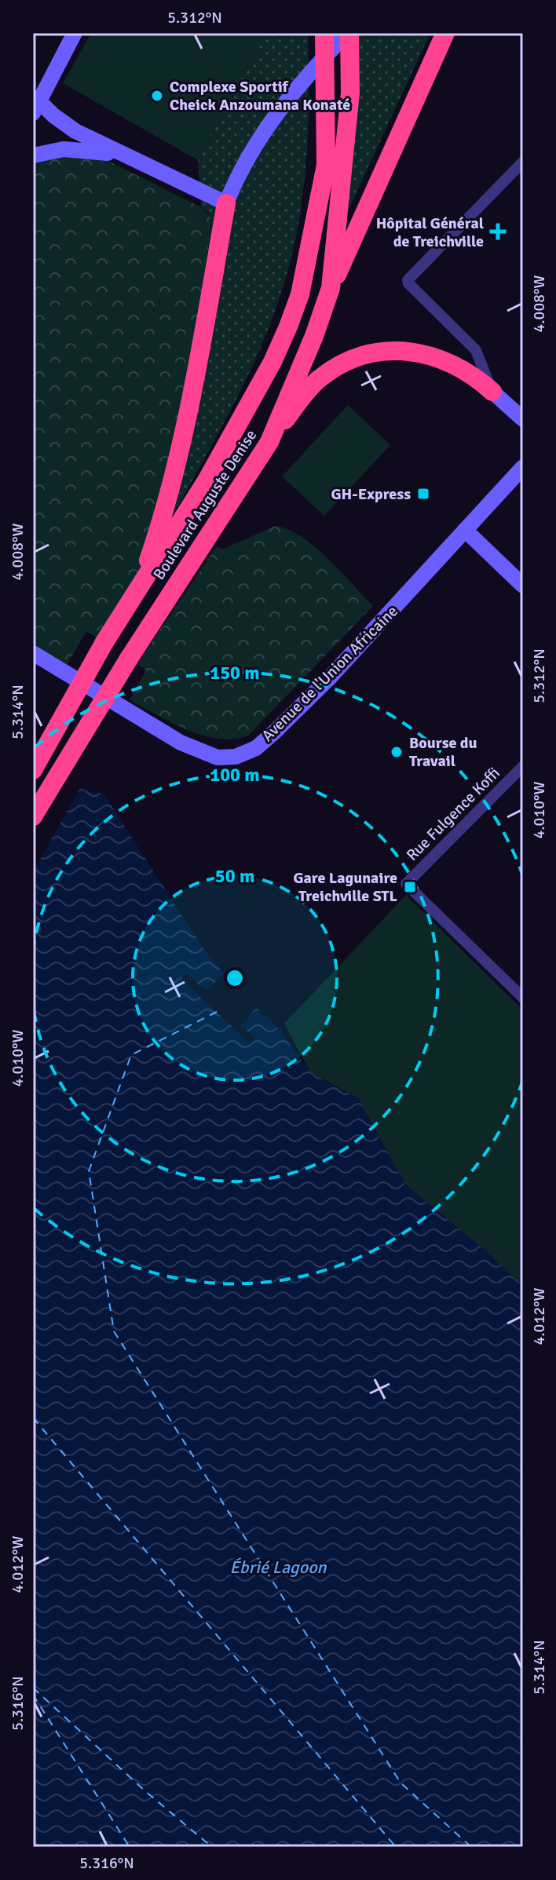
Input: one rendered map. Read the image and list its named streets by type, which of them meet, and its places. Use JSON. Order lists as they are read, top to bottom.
{
  "streets": {
    "highway": ["Boulevard Auguste Denise"],
    "main road": ["Avenue de l'Union Africaine"],
    "street": ["Rue Fulgence Koffi"]
  },
  "water": ["Ébrié Lagoon"],
  "places": {
    "other": ["Complexe Sportif Cheick Anzoumana Konaté", "Bourse du Travail"],
    "health": ["Hôpital Général de Treichville"],
    "transit": ["GH-Express", "Gare Lagunaire Treichville STL"]
  },
  "coordinates": [
    "5.312°N",
    "4.008°W",
    "5.314°N",
    "4.010°W",
    "4.012°W",
    "5.316°N"
  ],
  "rings": ["150 m", "100 m", "50 m"]
}
